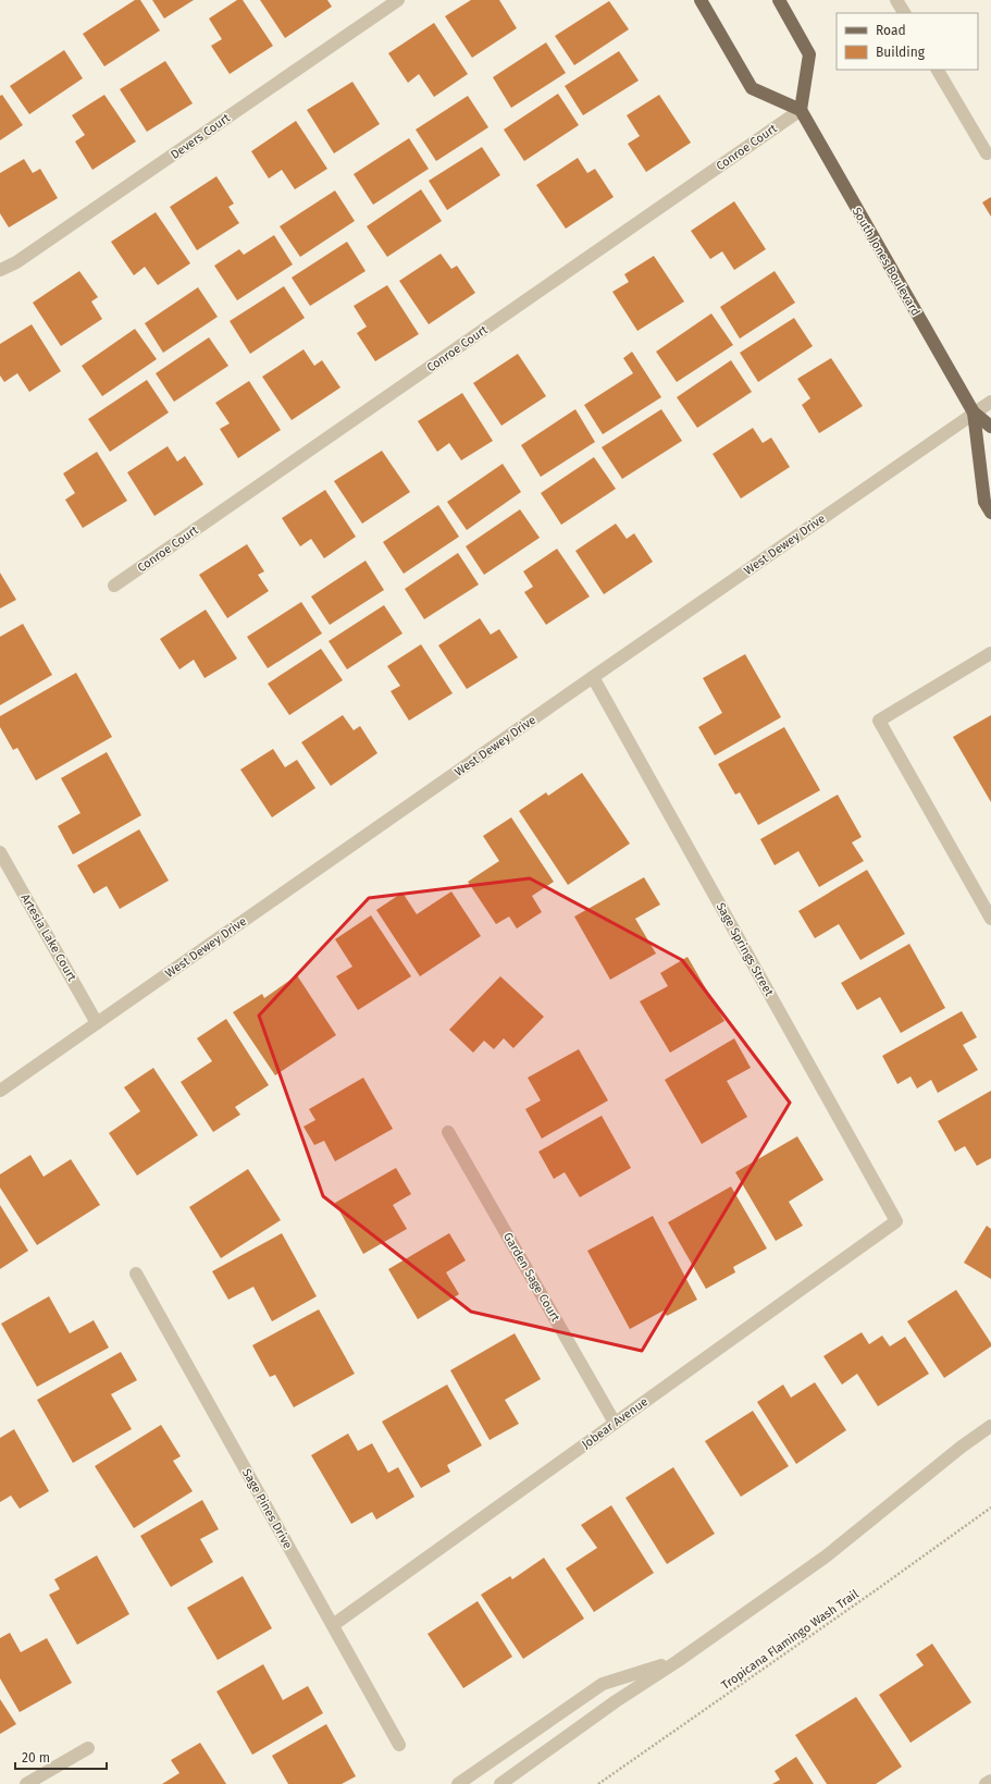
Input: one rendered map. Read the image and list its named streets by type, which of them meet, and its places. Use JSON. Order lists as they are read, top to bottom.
{
  "streets": {
    "main road": ["South Jones Boulevard"],
    "street": [
      "Devers Court",
      "Conroe Court",
      "West Dewey Drive",
      "Artesia Lake Court",
      "Sage Springs Street",
      "Garden Sage Court",
      "Jobear Avenue",
      "Sage Pines Drive"
    ],
    "path": ["Tropicana Flamingo Wash Trail"]
  },
  "crossings": [
    ["Conroe Court", "South Jones Boulevard"],
    ["South Jones Boulevard", "West Dewey Drive"],
    ["West Dewey Drive", "Artesia Lake Court"],
    ["West Dewey Drive", "Sage Springs Street"],
    ["Sage Springs Street", "Jobear Avenue"],
    ["Garden Sage Court", "Jobear Avenue"],
    ["Jobear Avenue", "Sage Pines Drive"]
  ],
  "legend": ["Road", "Building"],
  "scale_bar": "20 m"
}
